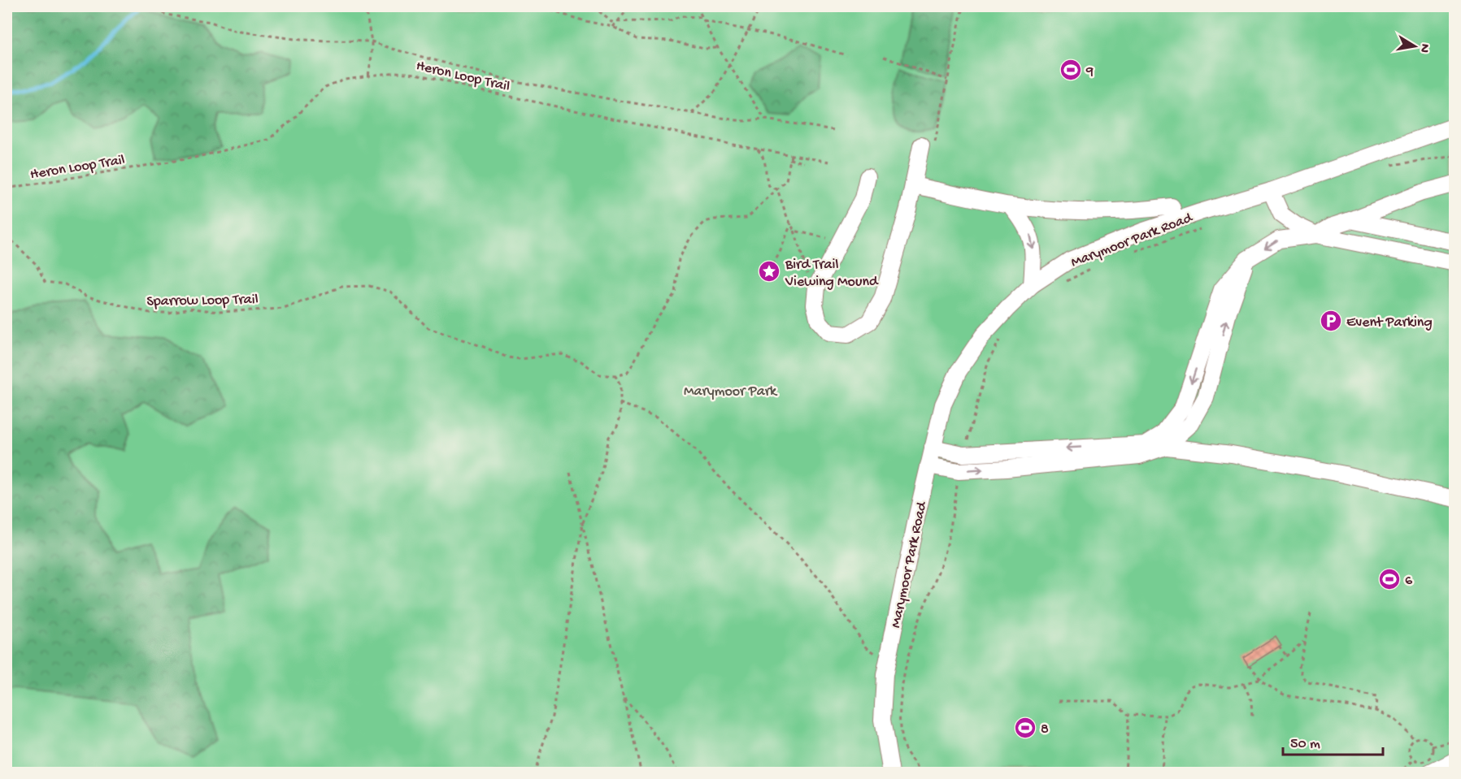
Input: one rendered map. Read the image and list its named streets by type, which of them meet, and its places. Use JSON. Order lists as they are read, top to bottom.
{
  "streets": {
    "street": ["Marymoor Park Road"],
    "path": ["Heron Loop Trail", "Sparrow Loop Trail"]
  },
  "parks": ["Marymoor Park"],
  "places": {
    "sports": ["9", "6", "8"],
    "place": ["Bird Trail Viewing Mound"],
    "parking": ["Event Parking"]
  },
  "scale_bar": "50 m",
  "north": "right"
}
